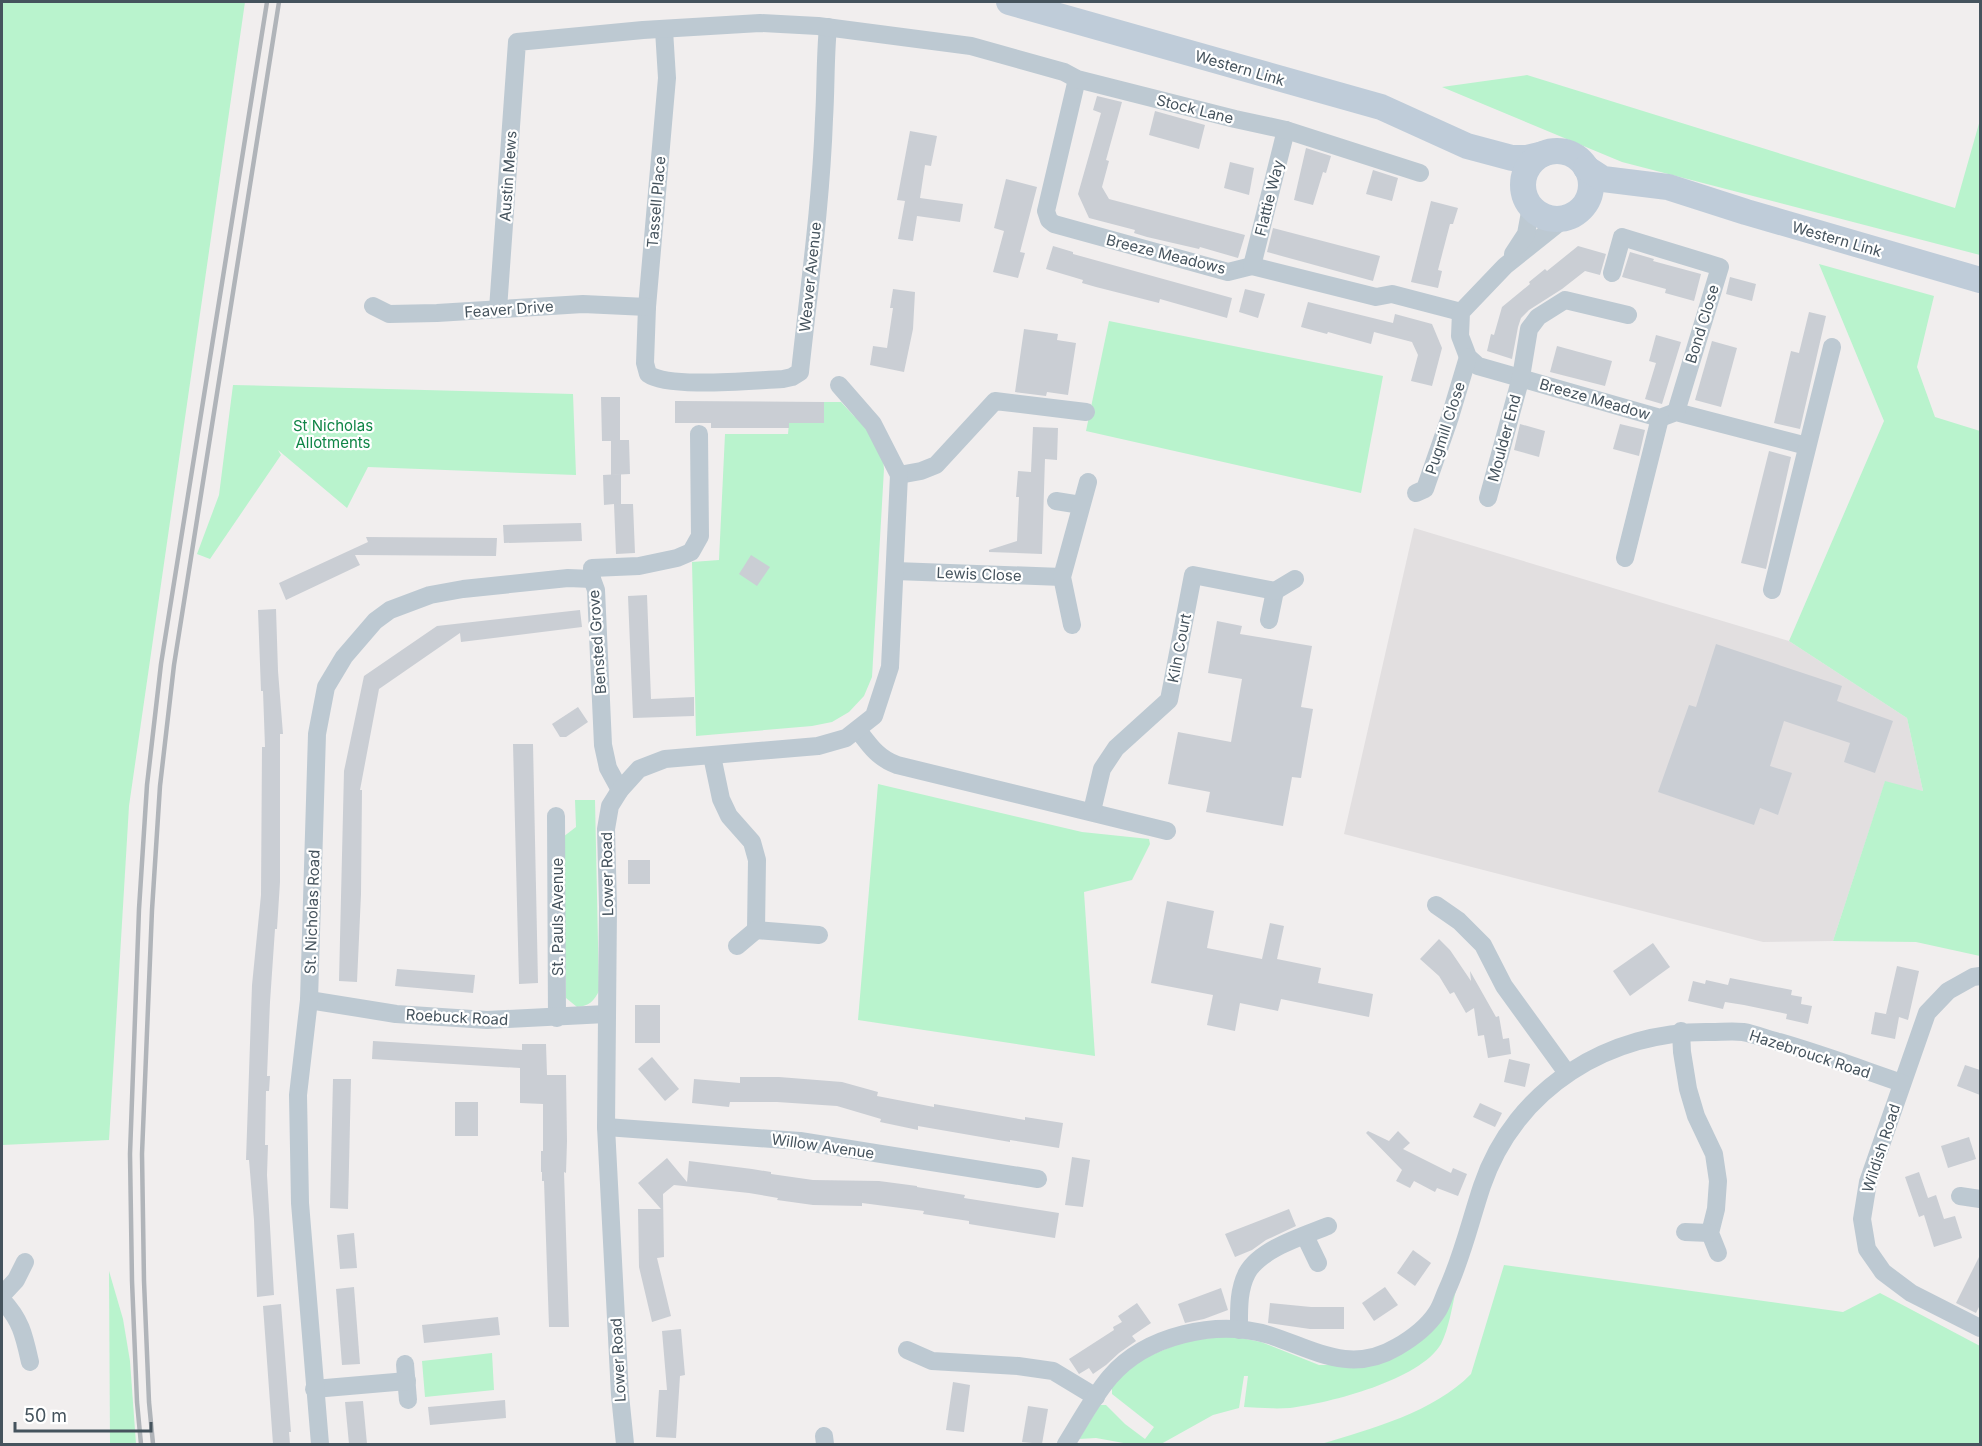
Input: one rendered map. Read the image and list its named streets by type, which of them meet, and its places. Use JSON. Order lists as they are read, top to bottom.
{
  "streets": {
    "main road": ["Western Link"],
    "street": [
      "Stock Lane",
      "Austin Mews",
      "Flattie Way",
      "Tassell Place",
      "Breeze Meadows",
      "Weaver Avenue",
      "Feaver Drive",
      "Bond Close",
      "Breeze Meadow",
      "Pugmill Close",
      "Moulder End",
      "Lewis Close",
      "Bensted Grove",
      "Kiln Court",
      "Lower Road",
      "St. Nicholas Road",
      "St. Pauls Avenue",
      "Roebuck Road",
      "Hazebrouck Road",
      "Willow Avenue",
      "Wildish Road"
    ]
  },
  "crossings": [
    ["Stock Lane", "Austin Mews"],
    ["Stock Lane", "Flattie Way"],
    ["Stock Lane", "Tassell Place"],
    ["Stock Lane", "Breeze Meadows"],
    ["Stock Lane", "Weaver Avenue"],
    ["Austin Mews", "Feaver Drive"],
    ["Flattie Way", "Breeze Meadows"],
    ["Tassell Place", "Weaver Avenue"],
    ["Tassell Place", "Feaver Drive"],
    ["Bond Close", "Breeze Meadow"],
    ["Breeze Meadow", "Pugmill Close"],
    ["Breeze Meadow", "Moulder End"],
    ["Lewis Close", "Lower Road"],
    ["Bensted Grove", "Lower Road"],
    ["Bensted Grove", "St. Nicholas Road"],
    ["Lower Road", "Roebuck Road"],
    ["Lower Road", "Willow Avenue"],
    ["St. Nicholas Road", "Roebuck Road"],
    ["St. Pauls Avenue", "Roebuck Road"],
    ["Hazebrouck Road", "Wildish Road"]
  ],
  "parks": ["St Nicholas Allotments"],
  "scale_bar": "50 m"
}
